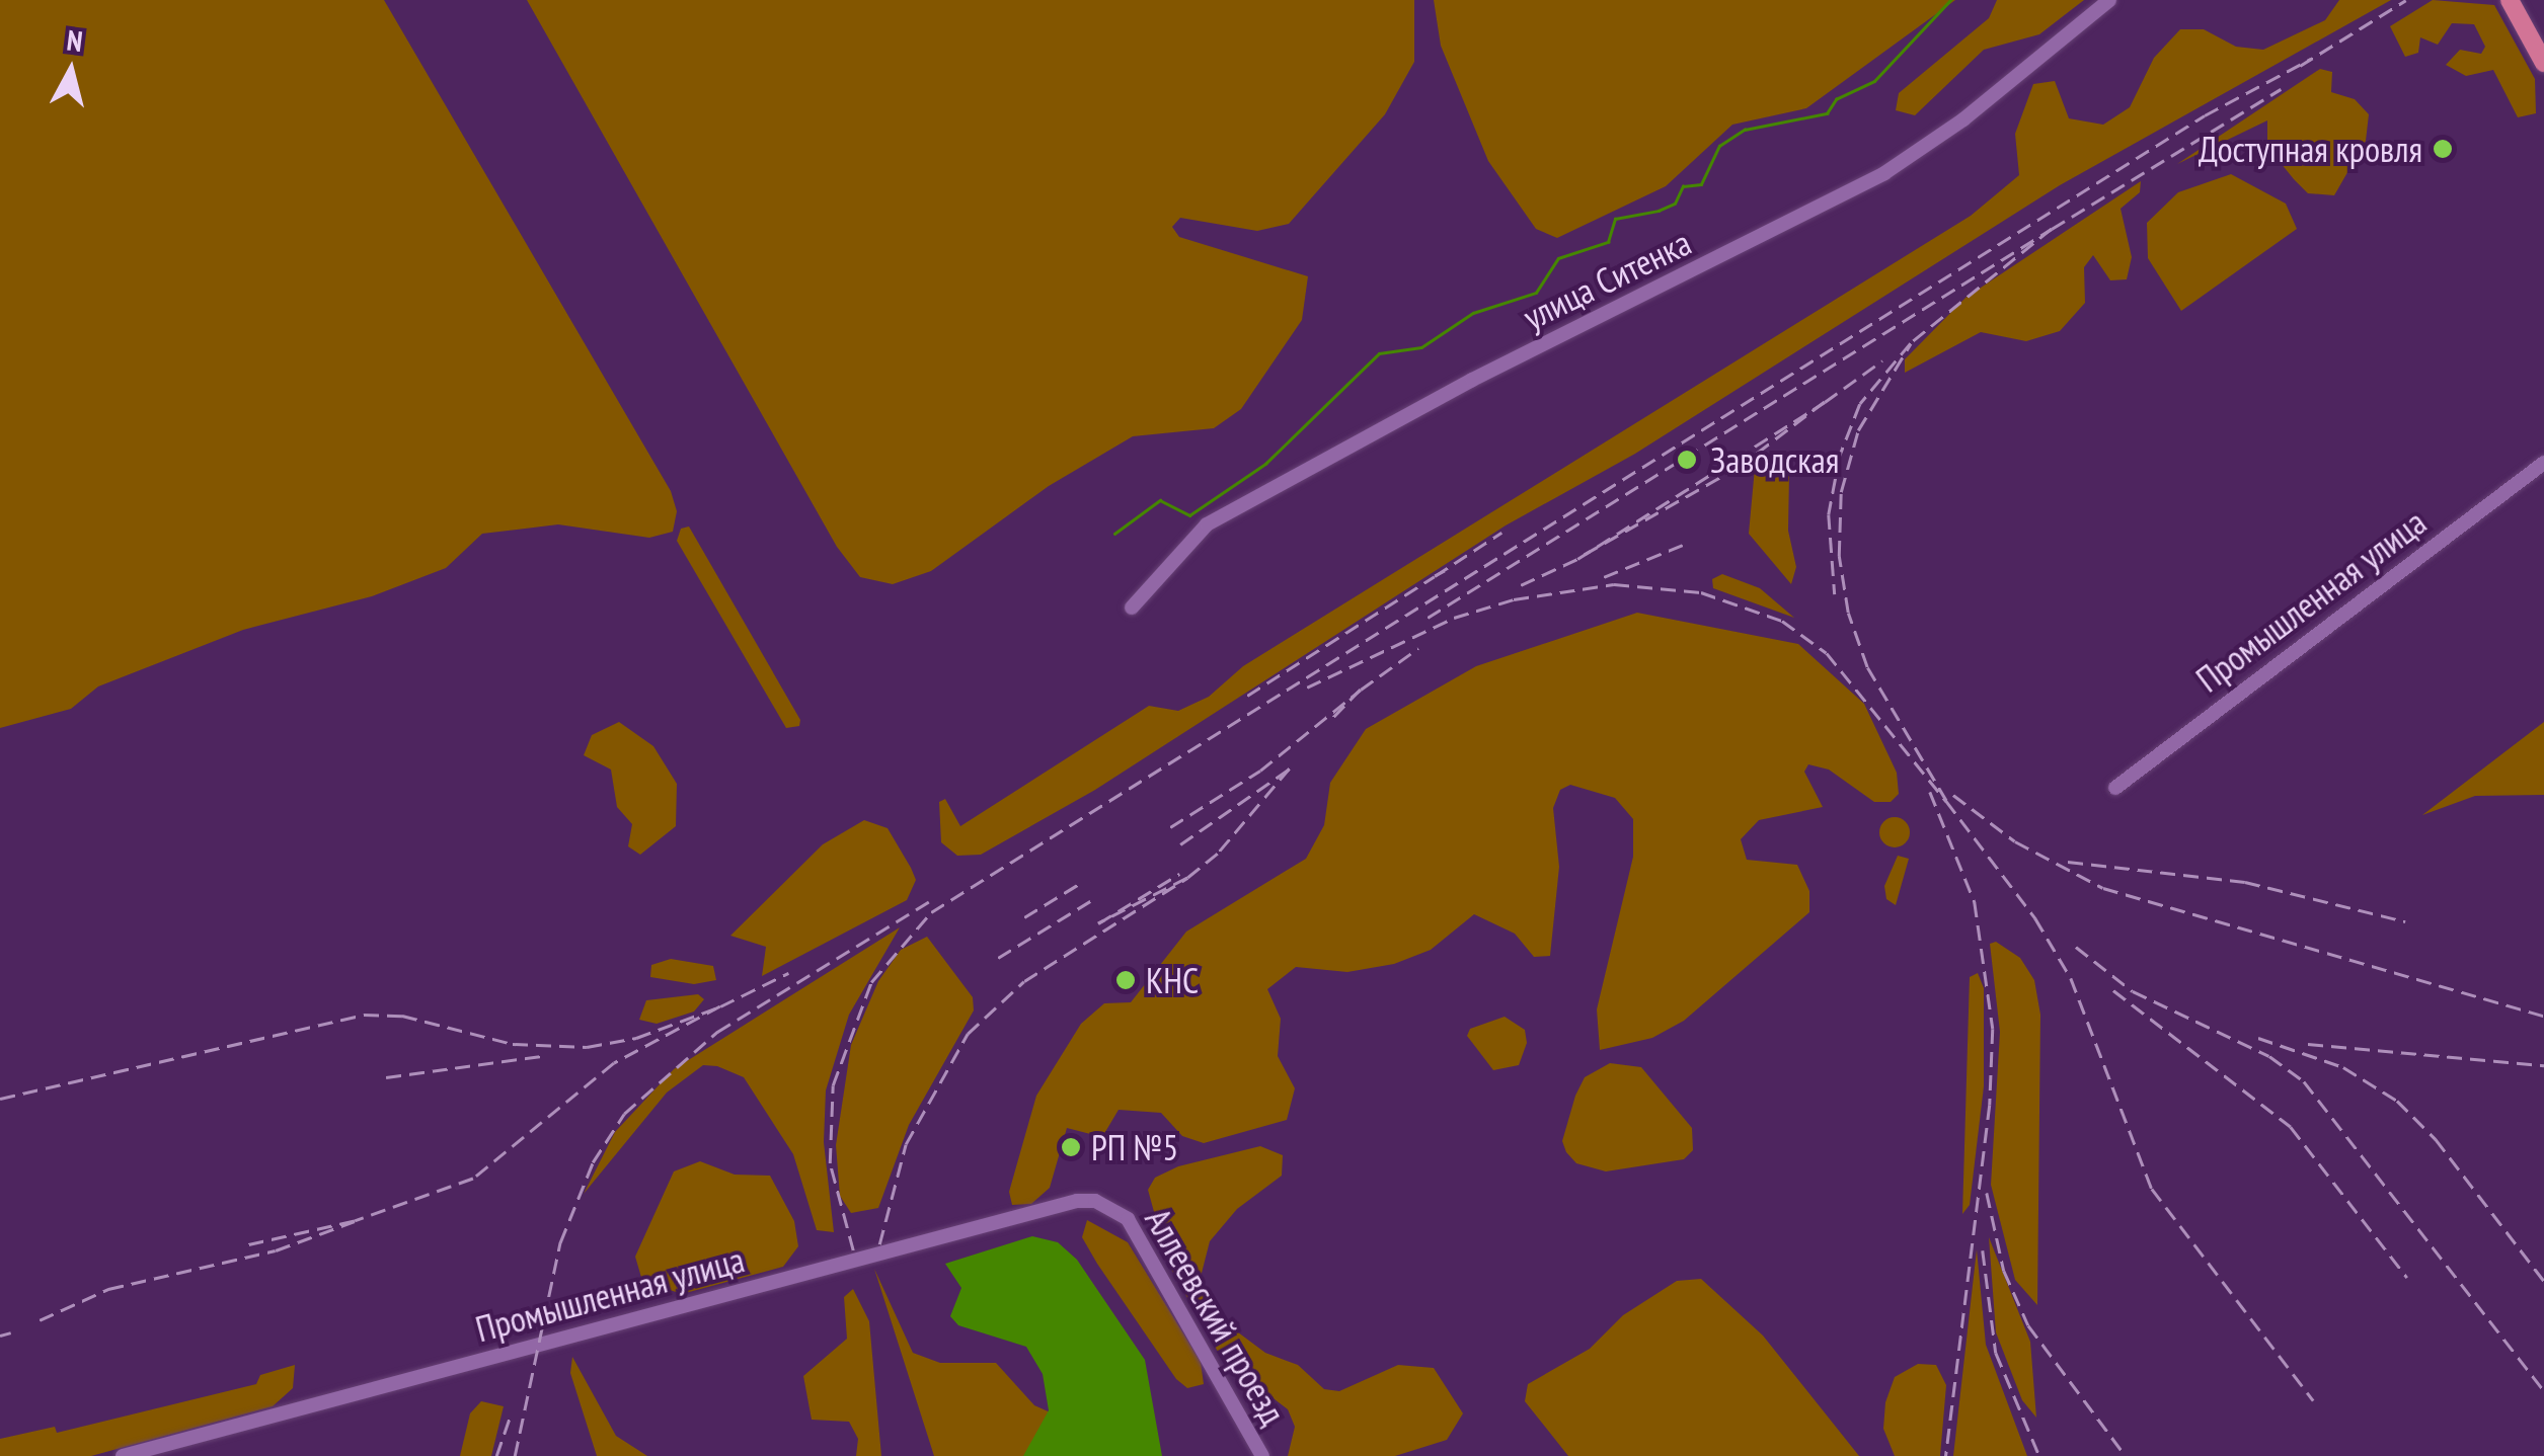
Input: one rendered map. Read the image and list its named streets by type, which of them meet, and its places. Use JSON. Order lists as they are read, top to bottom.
{
  "streets": {
    "street": ["улица Ситенка", "Промышленная улица", "Аллеевский проезд"]
  },
  "crossings": [
    ["Промышленная улица", "Аллеевский проезд"]
  ],
  "places": [
    "Доступная кровля",
    "Заводская",
    "КНС",
    "РП №5"
  ],
  "north": "top"
}
